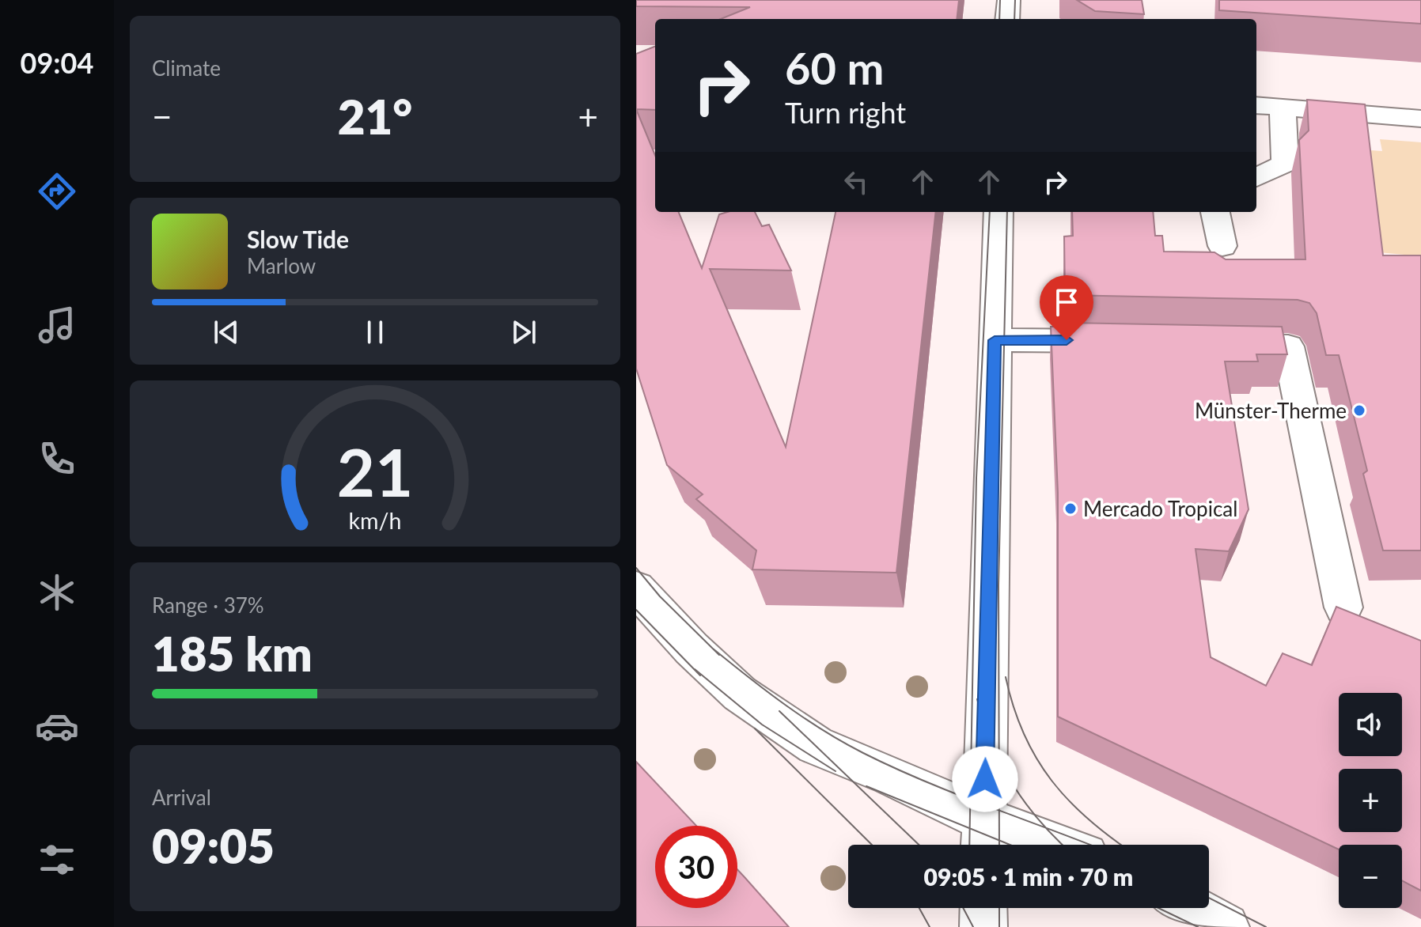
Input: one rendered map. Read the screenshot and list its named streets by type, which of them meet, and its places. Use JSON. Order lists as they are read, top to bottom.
{
  "places": ["Münster-Therme", "Mercado Tropical"],
  "page": {
    "tabs": "09:04",
    "tile": [
      "Climate",
      ["Range · 37%", "185 km"],
      ["Arrival", "09:05"]
    ],
    "turn": ["60 m", "Turn right"],
    "heat": ["−", "21°", "+"],
    "song": ["Slow Tide", "Marlow"],
    "map_buttons": ["+", "−"],
    "limit": "30",
    "trip": "09:05 · 1 min · 70 m",
    "gauge": ["21", "km/h"]
  }
}
